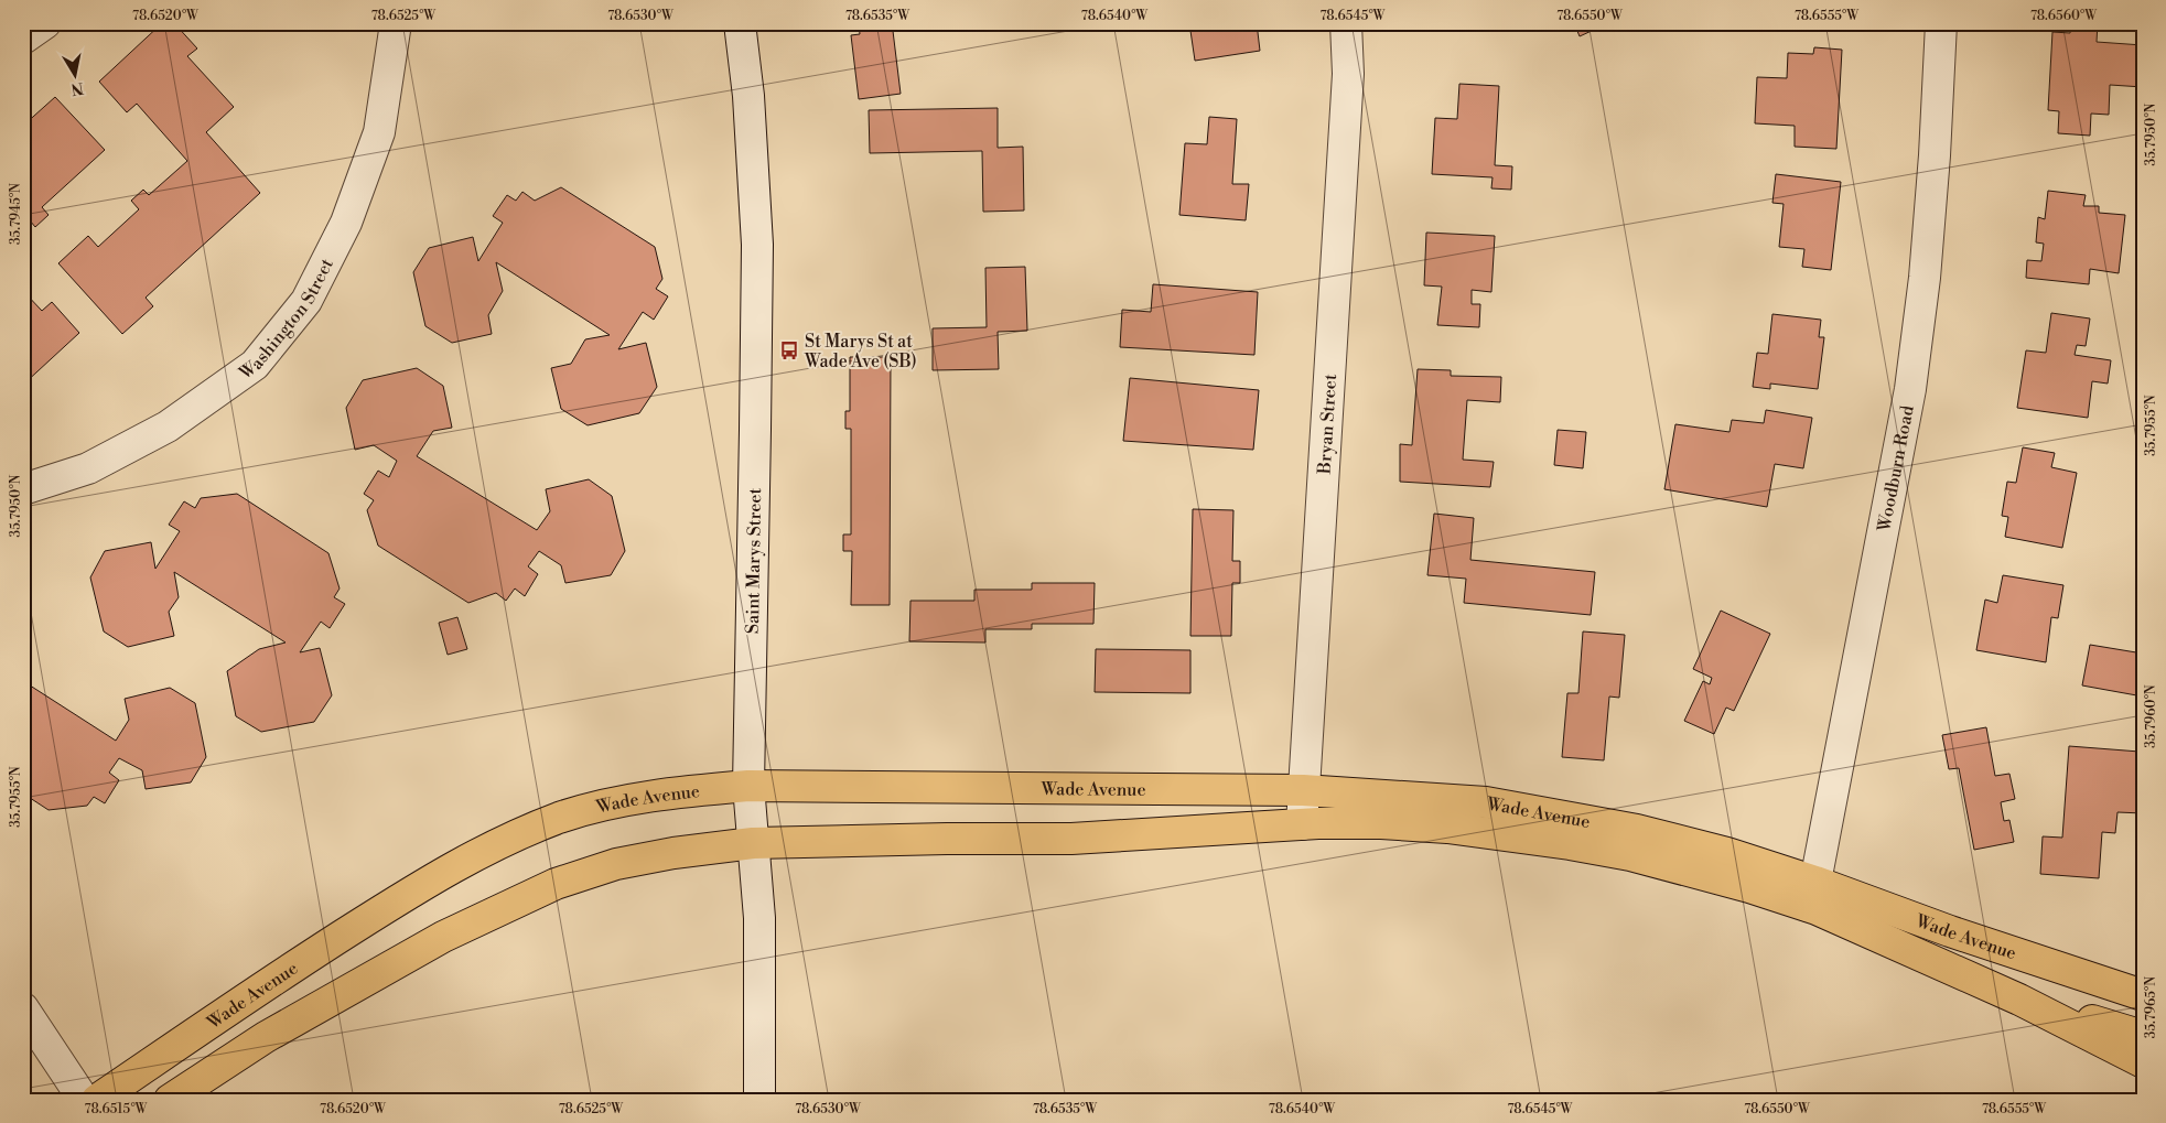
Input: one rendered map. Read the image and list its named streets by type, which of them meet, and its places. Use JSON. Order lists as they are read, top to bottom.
{
  "streets": {
    "main road": ["Wade Avenue"],
    "street": [
      "Washington Street",
      "Bryan Street",
      "Woodburn Road",
      "Saint Marys Street"
    ]
  },
  "crossings": [
    ["Bryan Street", "Wade Avenue"],
    ["Woodburn Road", "Wade Avenue"],
    ["Saint Marys Street", "Wade Avenue"]
  ],
  "places": {
    "bus stop": ["St Marys St at Wade Ave (SB)"]
  },
  "north": "bottom",
  "coordinates": [
    "78.6520°W",
    "78.6525°W",
    "78.6530°W",
    "78.6535°W",
    "78.6540°W",
    "78.6545°W",
    "78.6550°W",
    "78.6555°W",
    "78.6560°W",
    "35.7950°N",
    "35.7945°N",
    "35.7955°N",
    "35.7960°N",
    "35.7965°N",
    "78.6515°W"
  ]
}
